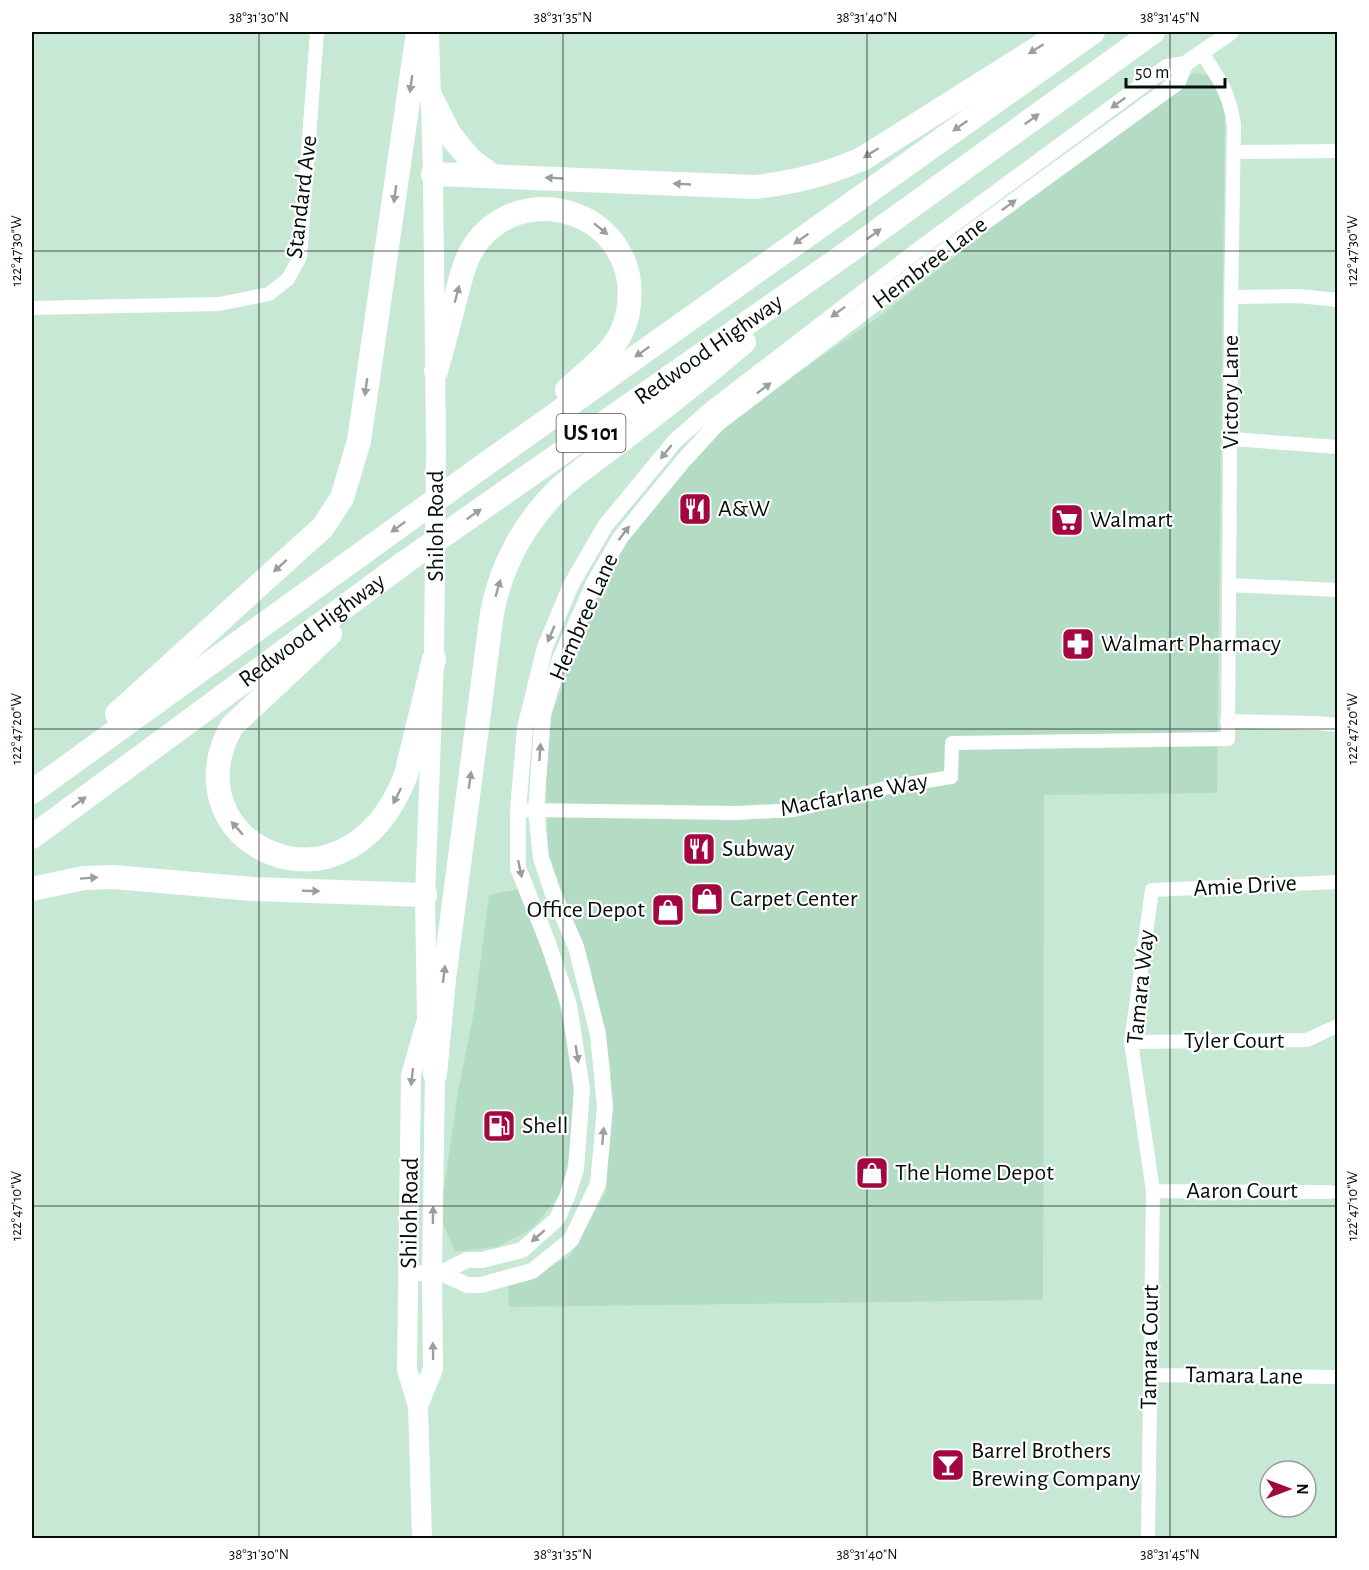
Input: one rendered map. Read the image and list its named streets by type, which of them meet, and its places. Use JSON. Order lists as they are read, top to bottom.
{
  "streets": {
    "highway": ["Redwood Highway", "US 101"],
    "main road": ["Shiloh Road"],
    "street": [
      "Standard Ave",
      "Hembree Lane",
      "Victory Lane",
      "Macfarlane Way",
      "Amie Drive",
      "Tamara Way",
      "Tyler Court",
      "Aaron Court",
      "Tamara Court",
      "Tamara Lane"
    ]
  },
  "crossings": [
    ["Hembree Lane", "Victory Lane"],
    ["Hembree Lane", "Shiloh Road"],
    ["Hembree Lane", "Macfarlane Way"],
    ["Victory Lane", "Macfarlane Way"],
    ["Amie Drive", "Tamara Way"],
    ["Tamara Way", "Tyler Court"],
    ["Tamara Way", "Aaron Court"],
    ["Tamara Way", "Tamara Court"],
    ["Aaron Court", "Tamara Court"],
    ["Tamara Court", "Tamara Lane"]
  ],
  "places": {
    "restaurant": ["A&W", "Subway"],
    "supermarket": ["Walmart"],
    "pharmacy": ["Walmart Pharmacy"],
    "shop": ["Carpet Center", "Office Depot", "The Home Depot"],
    "fuel station": ["Shell"],
    "bar": ["Barrel Brothers Brewing Company"]
  },
  "scale_bar": "50 m",
  "north": "right",
  "coordinates": [
    "38°31'30\"N",
    "38°31'35\"N",
    "38°31'40\"N",
    "38°31'45\"N",
    "122°47'30\"W",
    "122°47'20\"W",
    "122°47'10\"W"
  ]
}
